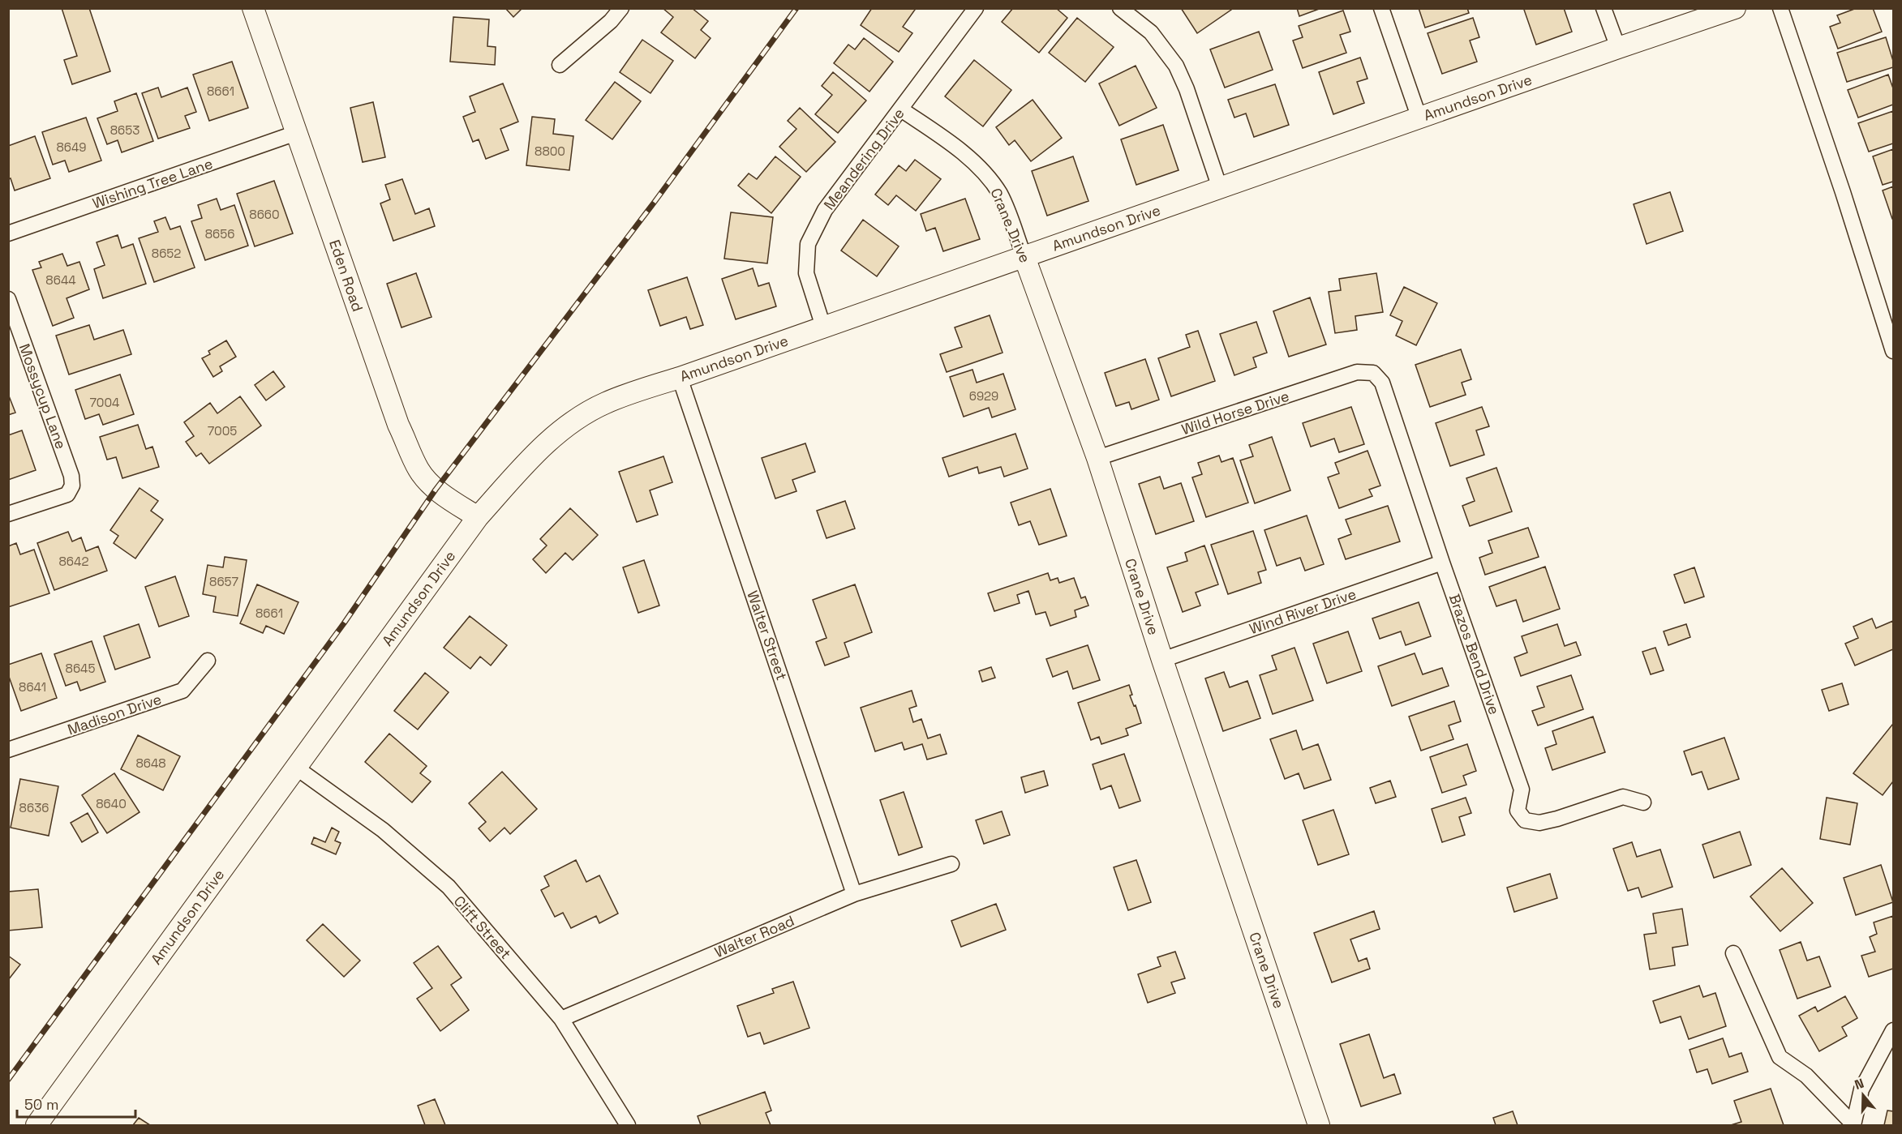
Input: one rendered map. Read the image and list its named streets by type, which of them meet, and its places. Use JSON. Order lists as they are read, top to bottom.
{
  "streets": {
    "street": [
      "Amundson Drive",
      "Meandering Drive",
      "Wishing Tree Lane",
      "Crane Drive",
      "Eden Road",
      "Mossycup Lane",
      "Wild Horse Drive",
      "Wind River Drive",
      "Walter Street",
      "Brazos Bend Drive",
      "Madison Drive",
      "Clift Street",
      "Walter Road"
    ]
  },
  "crossings": [
    ["Amundson Drive", "Meandering Drive"],
    ["Amundson Drive", "Crane Drive"],
    ["Amundson Drive", "Eden Road"],
    ["Amundson Drive", "Walter Street"],
    ["Amundson Drive", "Clift Street"],
    ["Meandering Drive", "Crane Drive"],
    ["Wishing Tree Lane", "Eden Road"],
    ["Crane Drive", "Wild Horse Drive"],
    ["Crane Drive", "Wind River Drive"],
    ["Wild Horse Drive", "Brazos Bend Drive"],
    ["Wind River Drive", "Brazos Bend Drive"],
    ["Walter Street", "Walter Road"],
    ["Clift Street", "Walter Road"]
  ],
  "house_numbers": [
    "8661",
    "8653",
    "8649",
    "8800",
    "8660",
    "8656",
    "8652",
    "8644",
    "6929",
    "7004",
    "7005",
    "8642",
    "8657",
    "8661",
    "8645",
    "8641",
    "8648",
    "8640",
    "8636"
  ],
  "scale_bar": "50 m",
  "north": "top"
}
